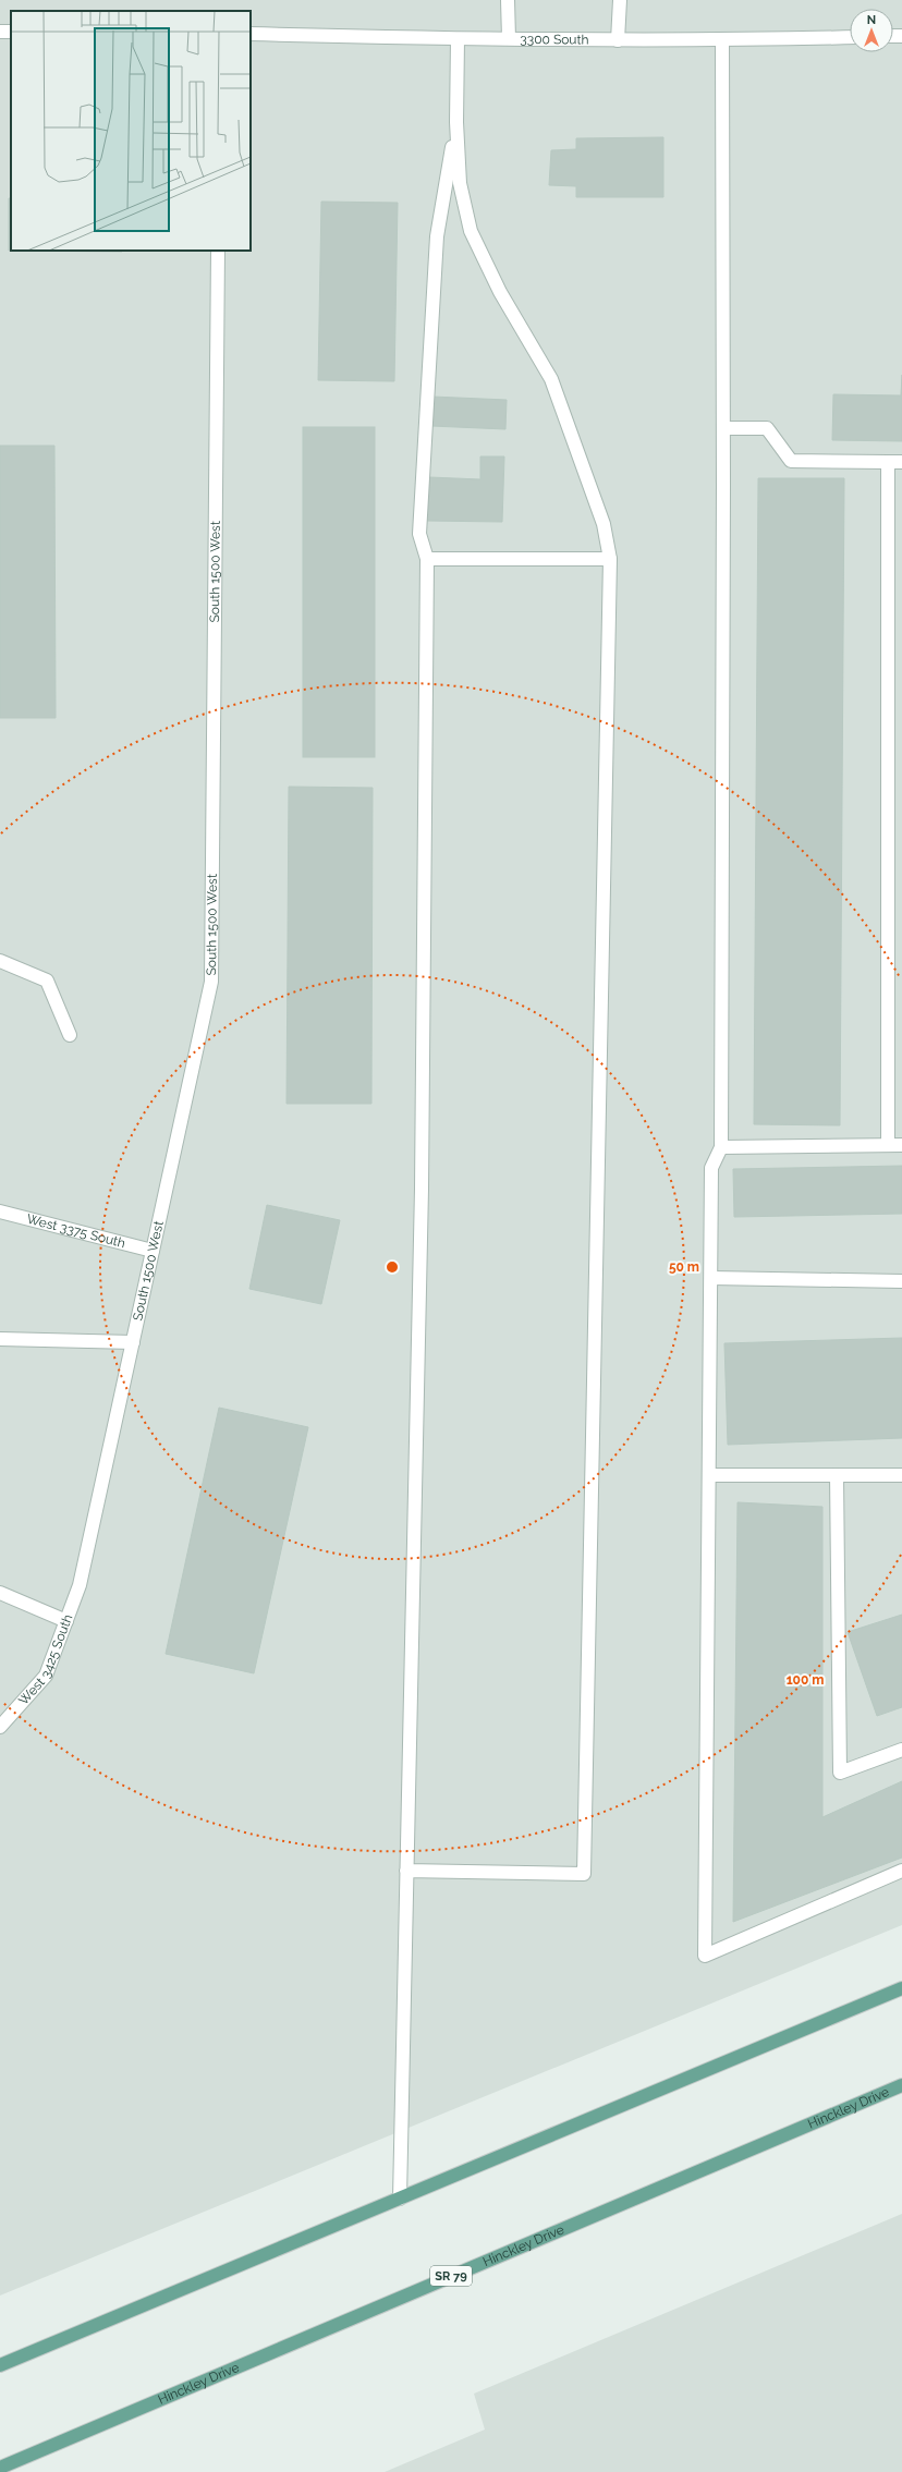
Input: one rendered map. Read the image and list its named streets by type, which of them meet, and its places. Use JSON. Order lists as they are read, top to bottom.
{
  "streets": {
    "main road": ["Hinckley Drive", "SR 79"],
    "street": [
      "3300 South",
      "South 1500 West",
      "West 3375 South",
      "West 3425 South"
    ]
  },
  "crossings": [
    ["South 1500 West", "West 3375 South"],
    ["South 1500 West", "West 3425 South"]
  ],
  "north": "top",
  "rings": ["50 m", "100 m"]
}
